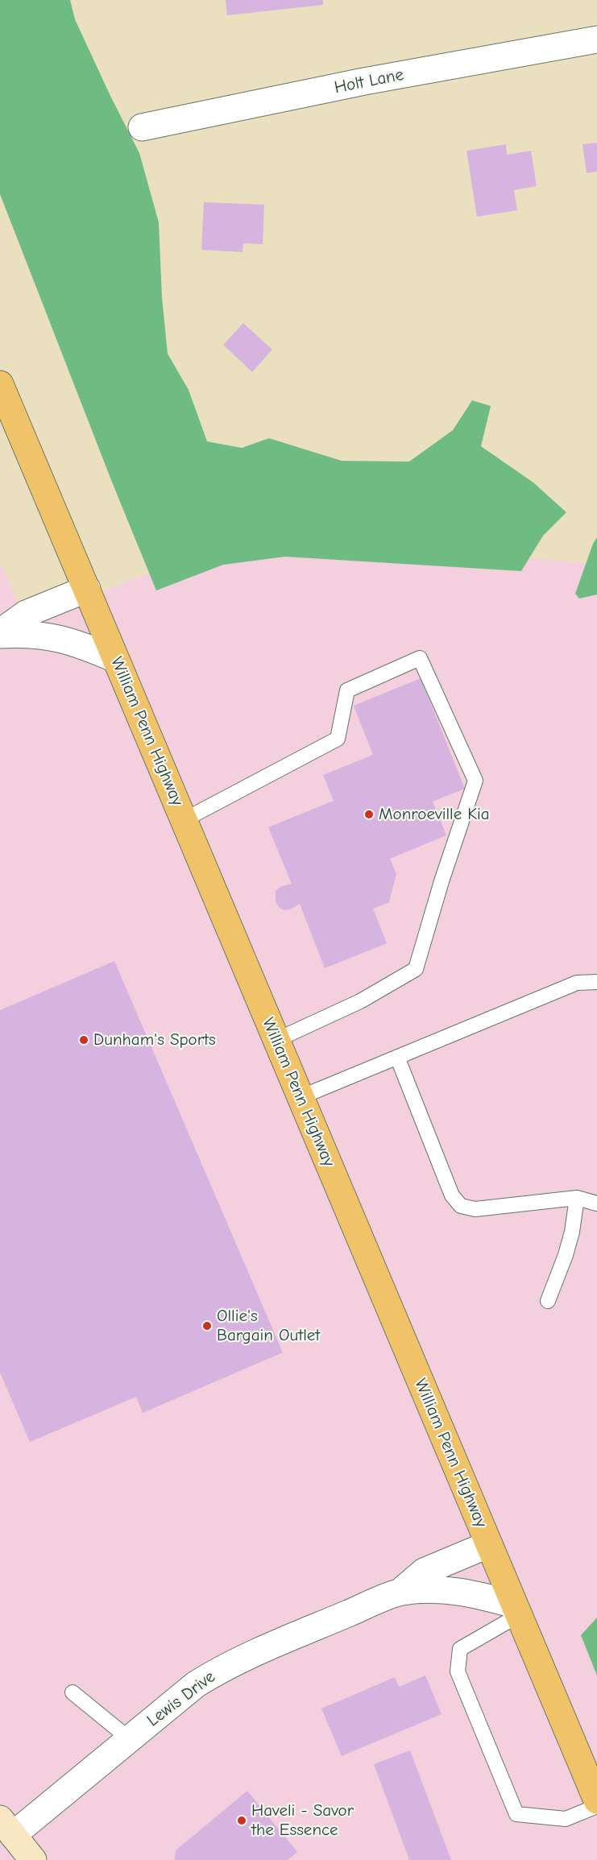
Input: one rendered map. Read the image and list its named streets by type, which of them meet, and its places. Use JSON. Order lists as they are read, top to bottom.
{
  "streets": {
    "highway": ["William Penn Highway"],
    "street": ["Holt Lane", "Lewis Drive"]
  },
  "crossings": [
    ["William Penn Highway", "Lewis Drive"]
  ],
  "places": [
    "Monroeville Kia",
    "Dunham's Sports",
    "Ollie's Bargain Outlet",
    "Haveli - Savor the Essence"
  ]
}
